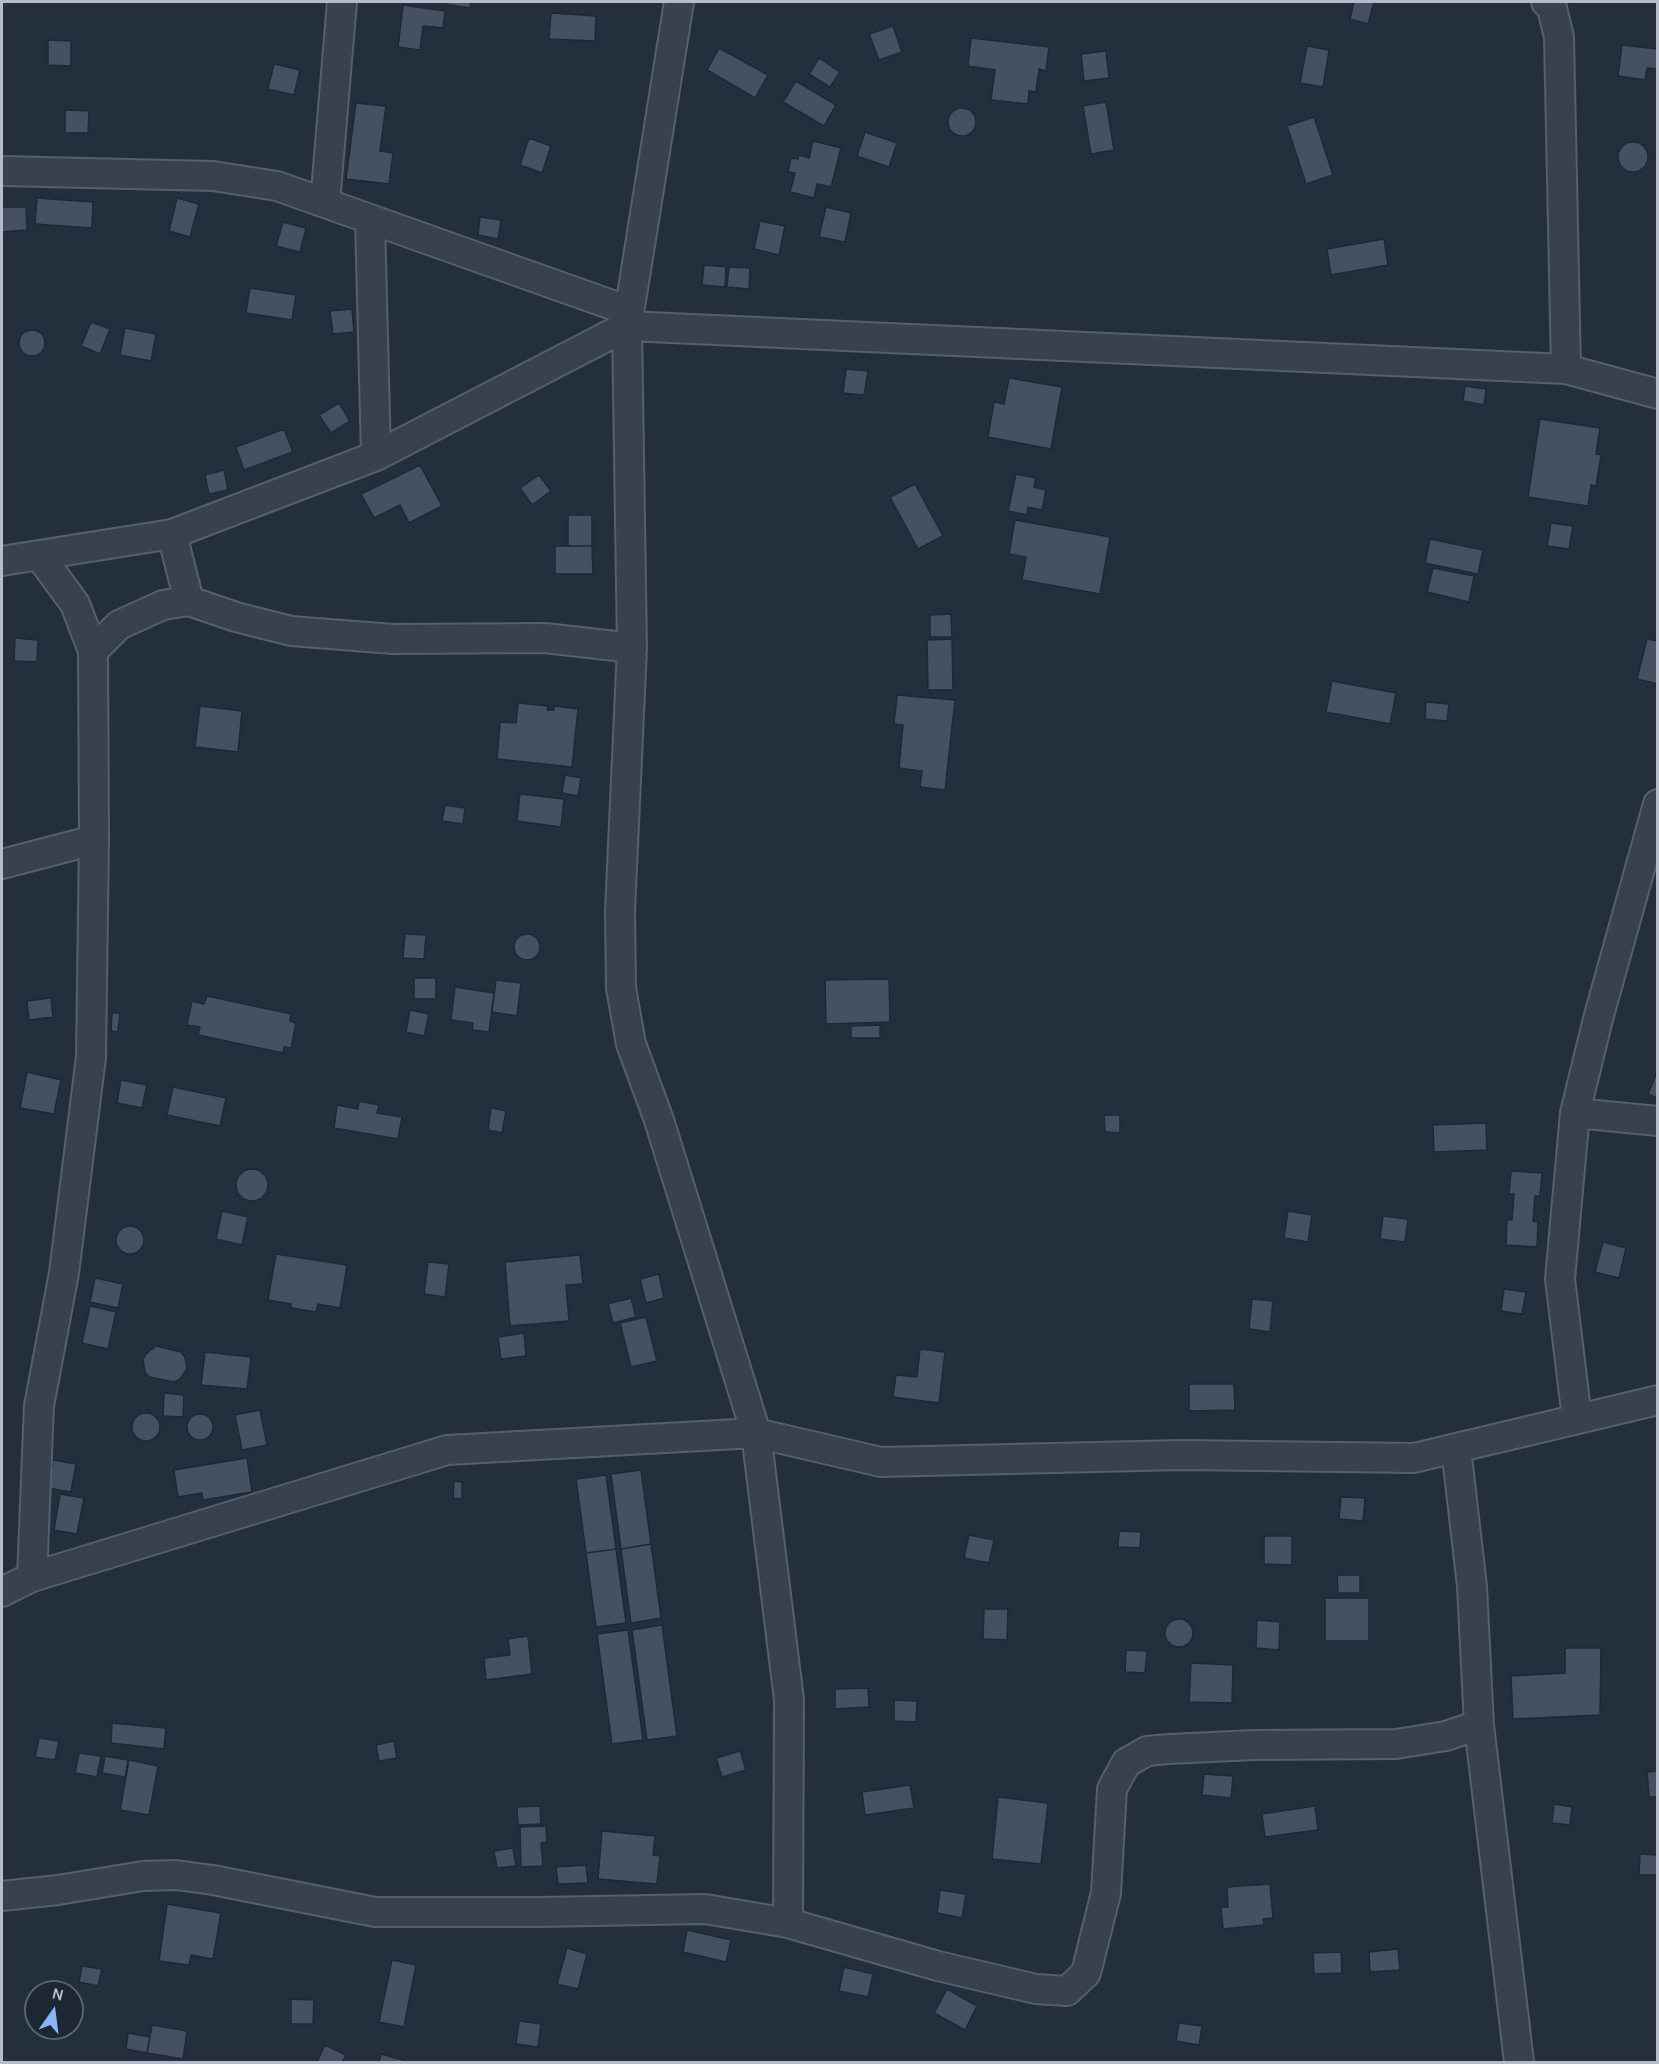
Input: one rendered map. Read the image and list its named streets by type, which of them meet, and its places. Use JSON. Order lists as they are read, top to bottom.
{
  "north": "top"
}
